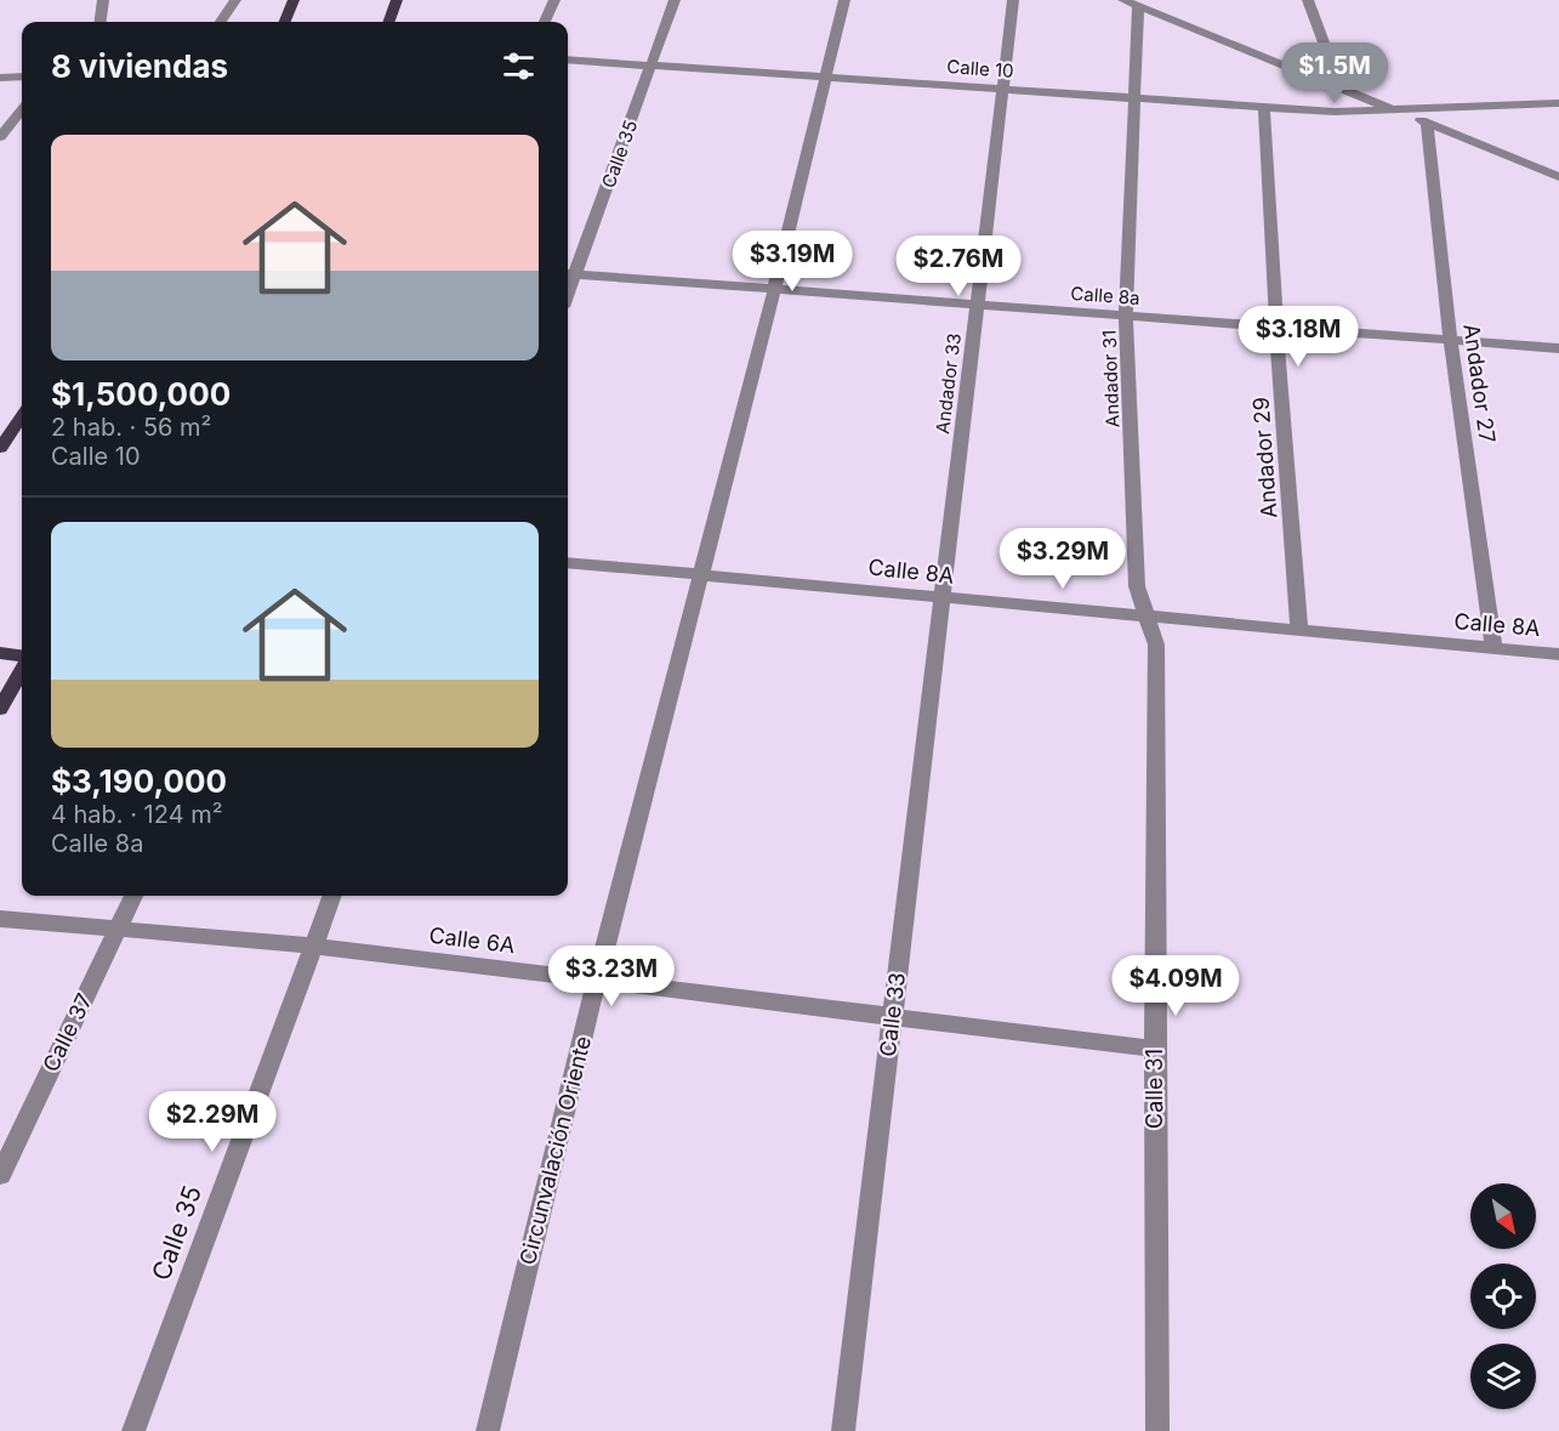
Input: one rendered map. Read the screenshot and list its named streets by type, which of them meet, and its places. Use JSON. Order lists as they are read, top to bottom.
{
  "streets": {
    "street": [
      "Calle 10",
      "Calle 35",
      "Calle 8a",
      "Andador 31",
      "Andador 33",
      "Andador 27",
      "Andador 29",
      "Calle 8A",
      "Calle 6A",
      "Calle 33",
      "Calle 37",
      "Calle 31",
      "Circunvalación Oriente"
    ]
  },
  "crossings": [
    ["Calle 10", "Calle 35"],
    ["Calle 10", "Andador 31"],
    ["Calle 10", "Andador 33"],
    ["Calle 10", "Andador 29"],
    ["Calle 10", "Circunvalación Oriente"],
    ["Calle 35", "Calle 8a"],
    ["Calle 35", "Calle 6A"],
    ["Calle 8a", "Andador 31"],
    ["Calle 8a", "Andador 33"],
    ["Calle 8a", "Andador 27"],
    ["Calle 8a", "Andador 29"],
    ["Calle 8a", "Circunvalación Oriente"],
    ["Andador 31", "Calle 8A"],
    ["Andador 31", "Calle 31"],
    ["Andador 33", "Calle 8A"],
    ["Andador 33", "Calle 33"],
    ["Andador 27", "Calle 8A"],
    ["Andador 29", "Calle 8A"],
    ["Calle 8A", "Calle 33"],
    ["Calle 8A", "Calle 31"],
    ["Calle 8A", "Circunvalación Oriente"],
    ["Calle 6A", "Calle 33"],
    ["Calle 6A", "Calle 37"],
    ["Calle 6A", "Calle 31"],
    ["Calle 6A", "Circunvalación Oriente"]
  ],
  "north": "bottom right",
  "page": {
    "heading": "8 viviendas",
    "price": [
      "$1.5M",
      "$3.19M",
      "$2.76M",
      "$3.18M",
      "$3.29M",
      "$3.23M",
      "$4.09M",
      "$2.29M"
    ],
    "list": [
      {
        "name": "$1,500,000",
        "note": "2 hab. · 56 m² · Calle 10"
      },
      {
        "name": "$3,190,000",
        "note": "4 hab. · 124 m² · Calle 8a"
      }
    ]
  }
}
